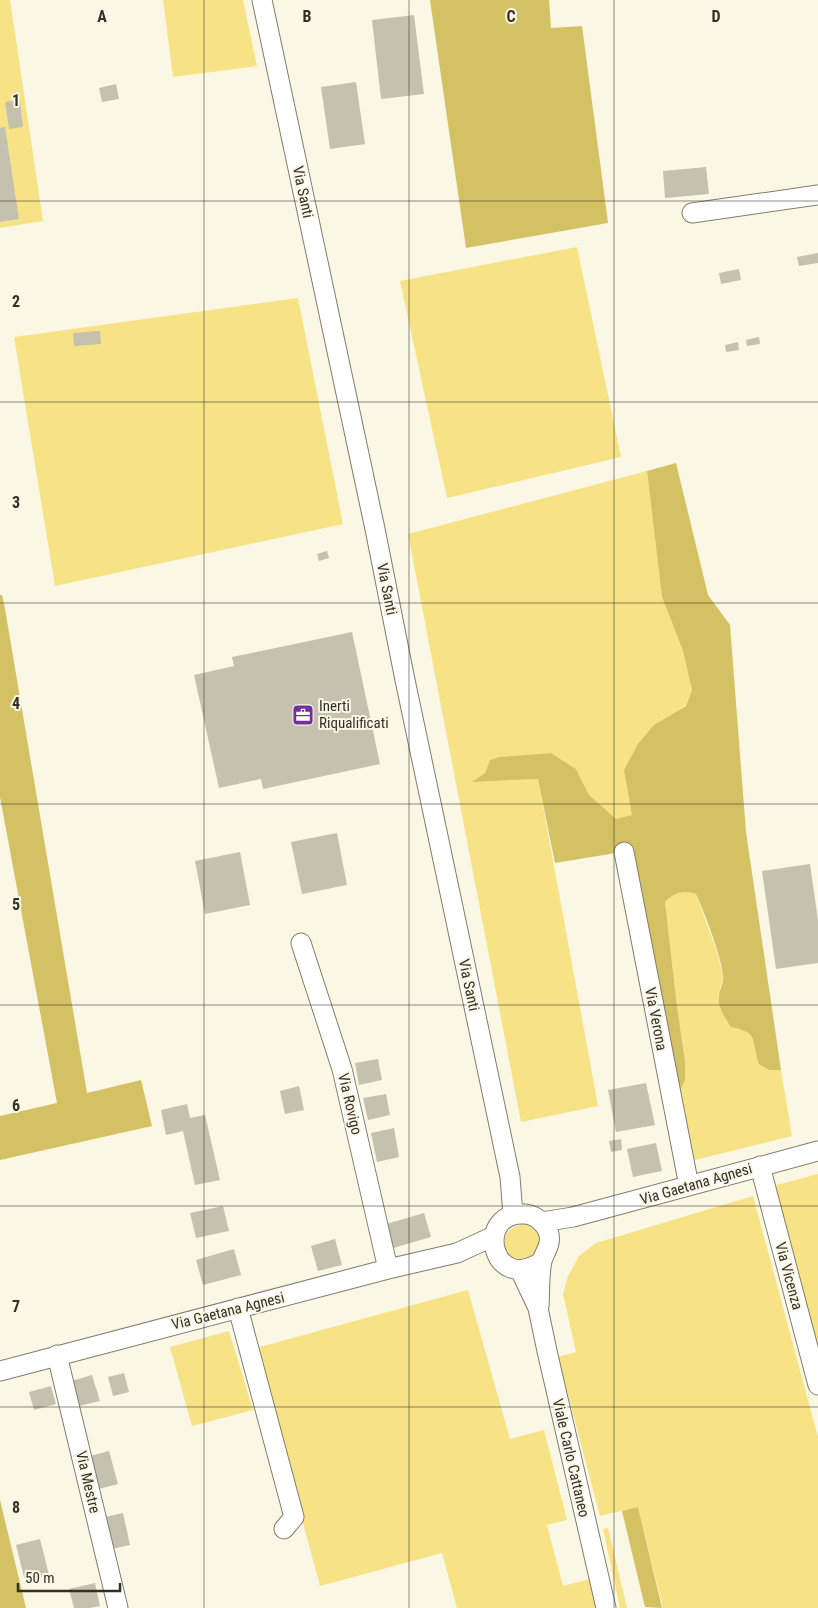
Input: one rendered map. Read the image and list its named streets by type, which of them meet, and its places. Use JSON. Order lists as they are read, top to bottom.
{
  "streets": {
    "street": [
      "Via Santi",
      "Via Verona",
      "Via Rovigo",
      "Via Gaetana Agnesi",
      "Via Vicenza",
      "Viale Carlo Cattaneo",
      "Via Mestre"
    ]
  },
  "crossings": [
    ["Via Santi", "Via Gaetana Agnesi"],
    ["Via Santi", "Viale Carlo Cattaneo"],
    ["Via Verona", "Via Gaetana Agnesi"],
    ["Via Rovigo", "Via Gaetana Agnesi"],
    ["Via Gaetana Agnesi", "Via Vicenza"],
    ["Via Gaetana Agnesi", "Viale Carlo Cattaneo"],
    ["Via Gaetana Agnesi", "Via Mestre"]
  ],
  "places": {
    "office": ["Inerti Riqualificati"]
  },
  "scale_bar": "50 m",
  "grid": {
    "columns": [
      "A",
      "B",
      "C",
      "D"
    ],
    "rows": [
      "1",
      "2",
      "3",
      "4",
      "5",
      "6",
      "7",
      "8"
    ]
  }
}
